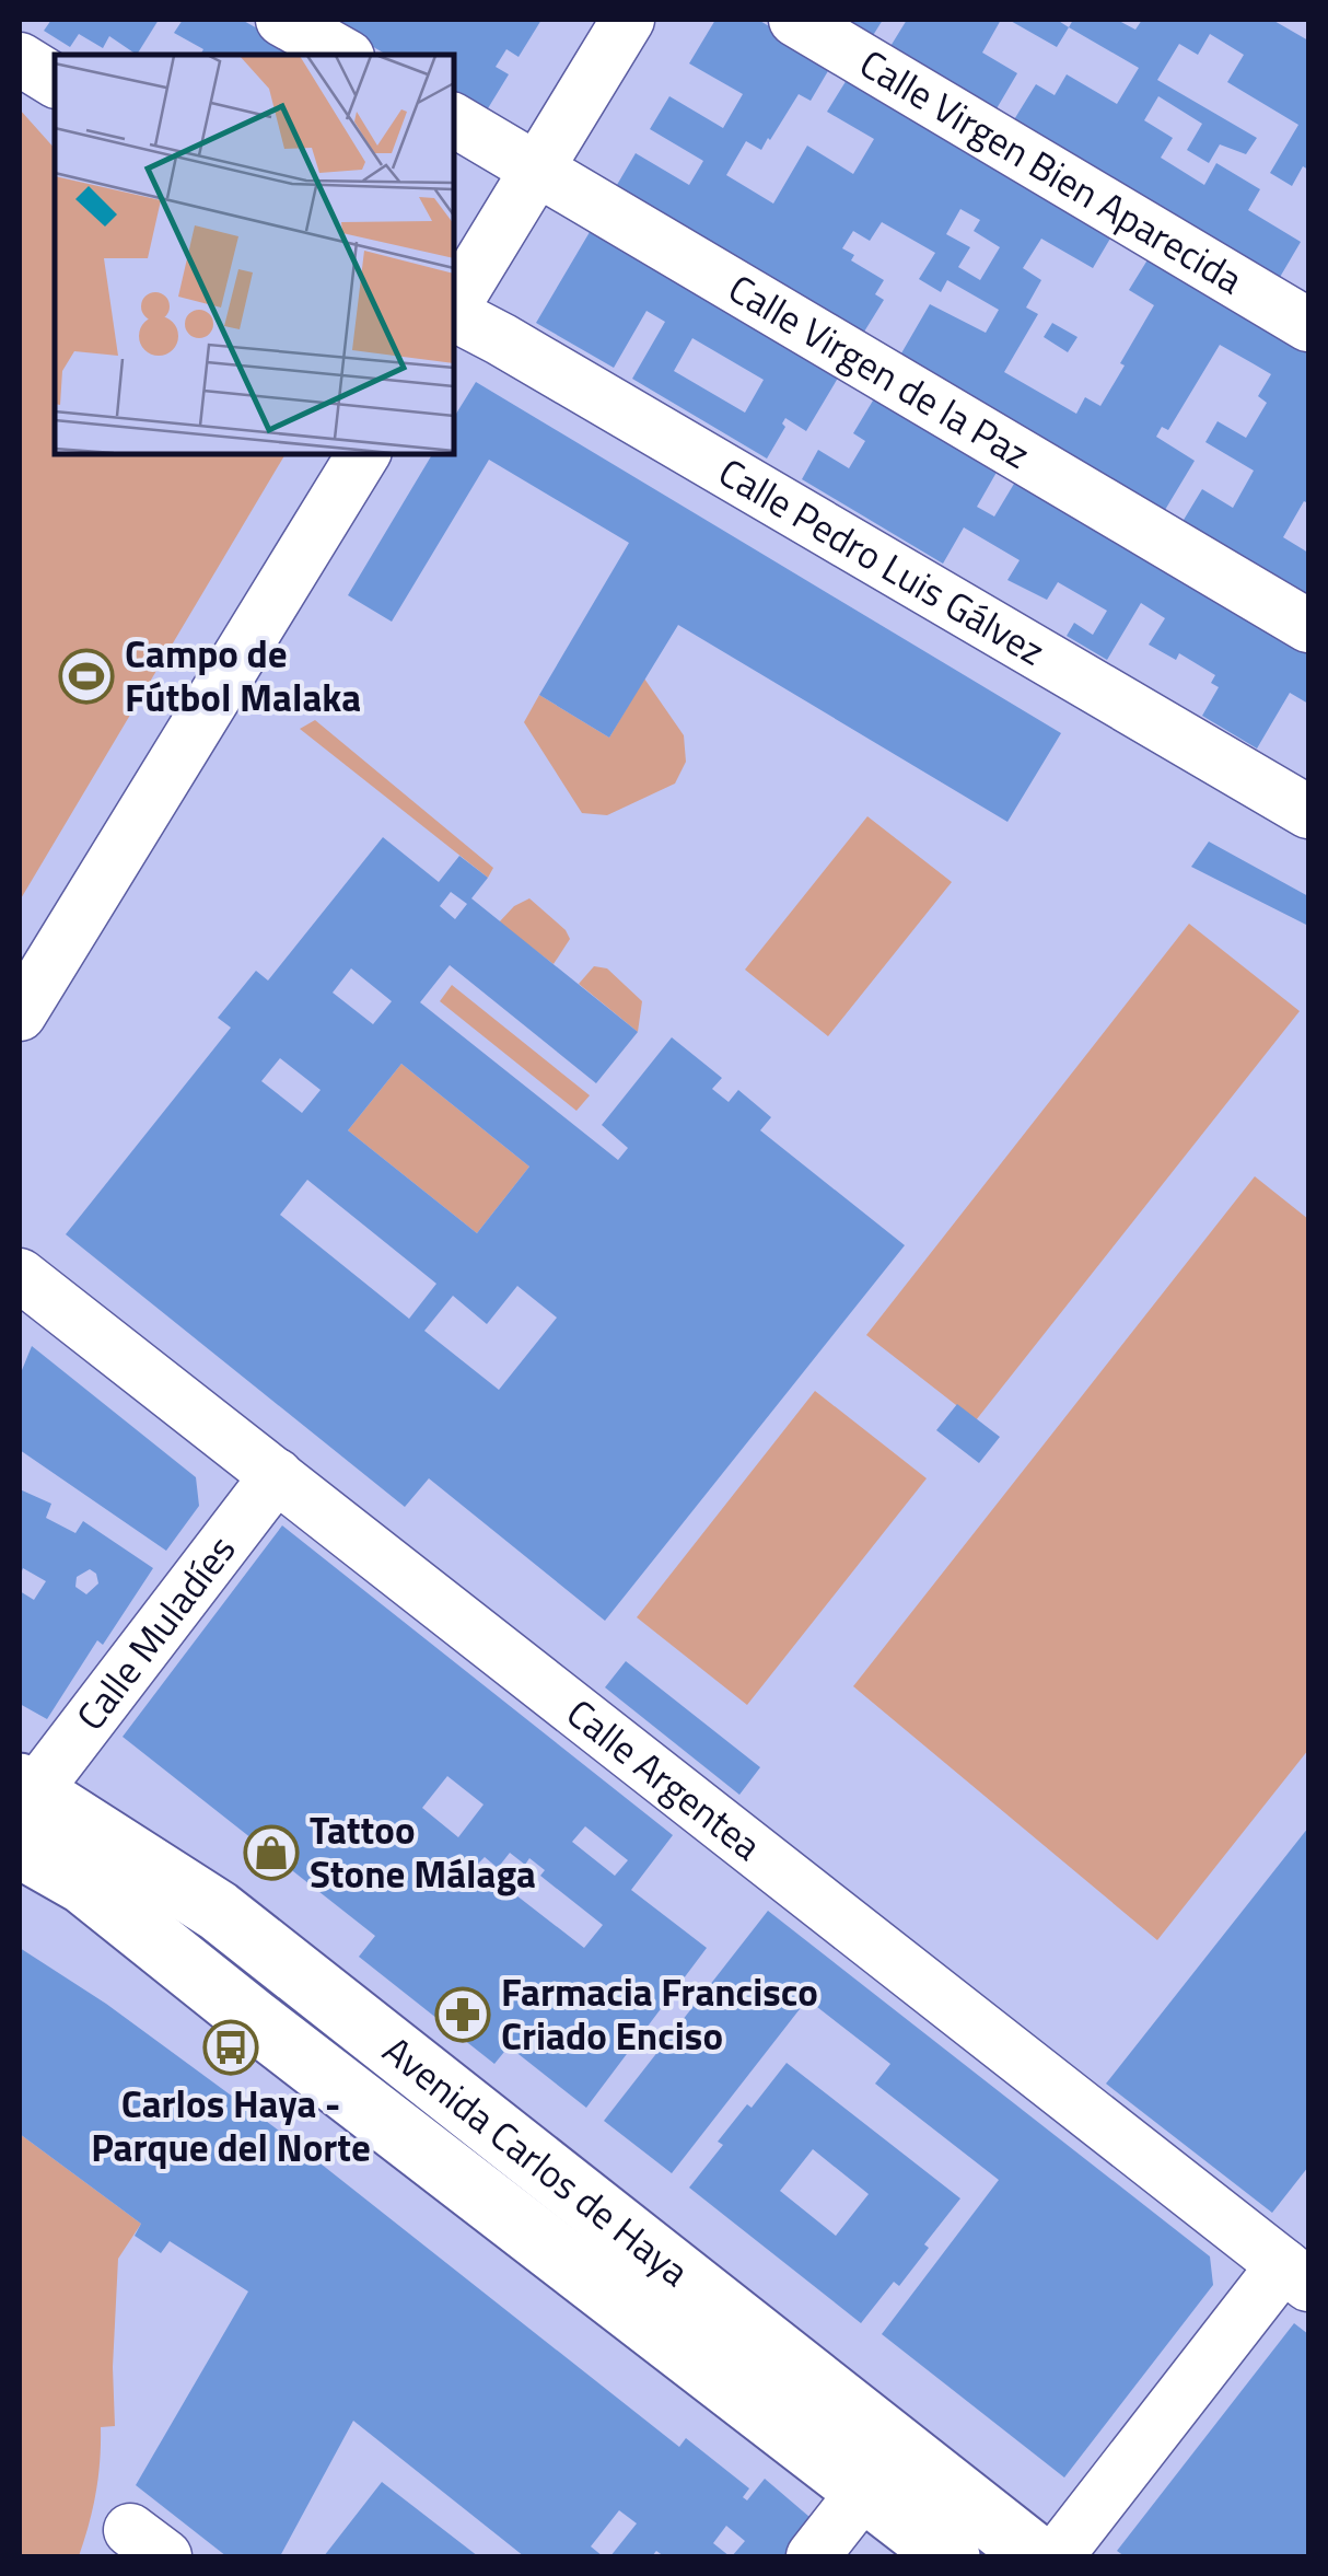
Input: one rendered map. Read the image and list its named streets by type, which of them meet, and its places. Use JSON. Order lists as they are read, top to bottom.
{
  "streets": {
    "main road": ["Avenida Carlos de Haya"],
    "street": [
      "Calle Virgen Bien Aparecida",
      "Calle Virgen de la Paz",
      "Calle Pedro Luis Gálvez",
      "Calle Muladíes",
      "Calle Argentea"
    ]
  },
  "crossings": [
    ["Calle Muladíes", "Calle Argentea"],
    ["Calle Muladíes", "Avenida Carlos de Haya"]
  ],
  "places": {
    "sports": ["Campo de Fútbol Malaka"],
    "shop": ["Tattoo Stone Málaga"],
    "pharmacy": ["Farmacia Francisco Criado Enciso"],
    "bus stop": ["Carlos Haya - Parque del Norte"]
  }
}
